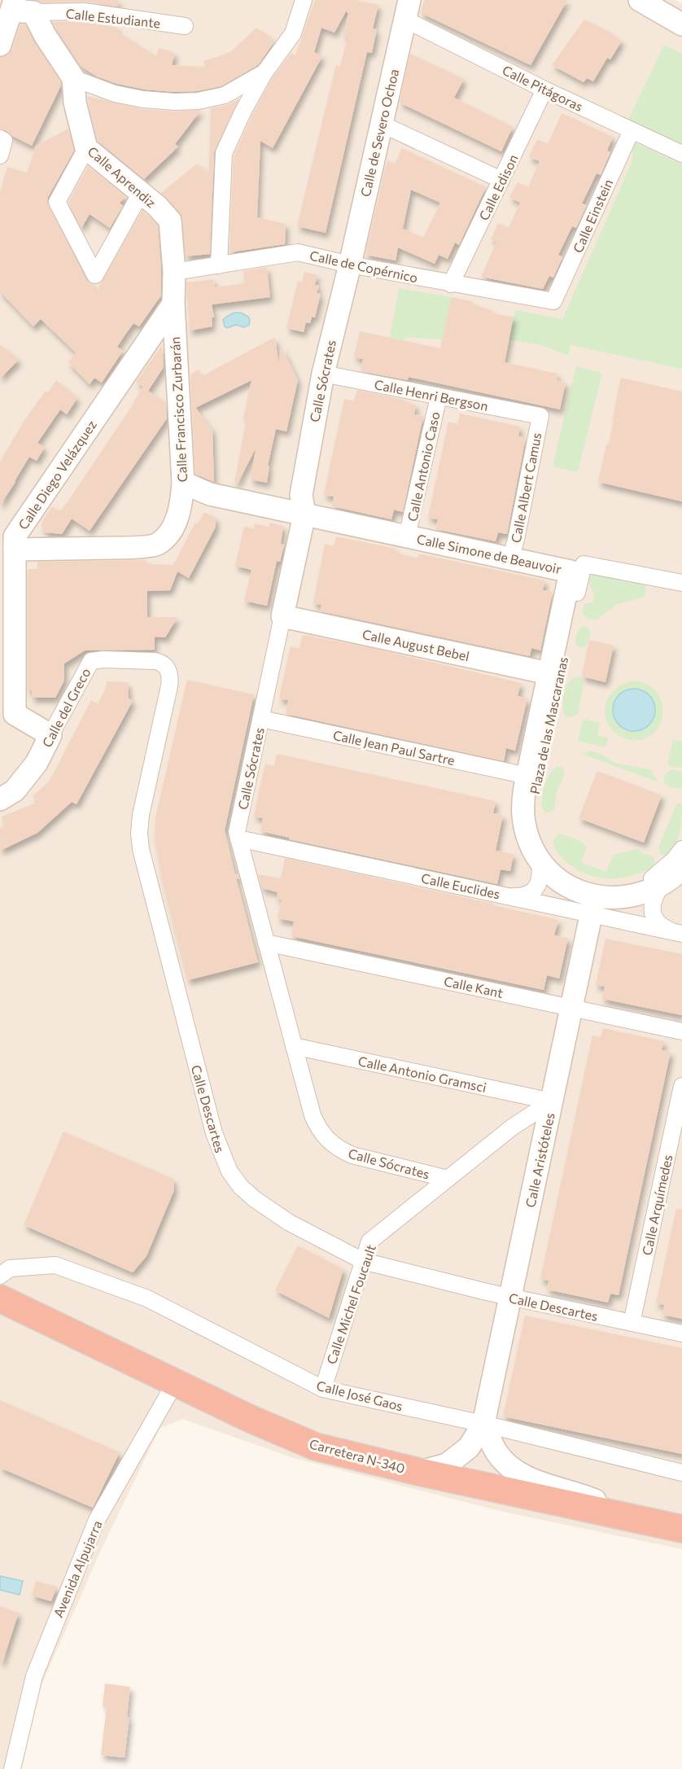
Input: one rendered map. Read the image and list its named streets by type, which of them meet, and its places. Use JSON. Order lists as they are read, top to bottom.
{
  "streets": {
    "highway": ["Carretera N-340"],
    "street": [
      "Calle Estudiante",
      "Calle Pitágoras",
      "Calle de Severo Ochoa",
      "Calle Aprendiz",
      "Calle Edison",
      "Calle Einstein",
      "Calle de Copérnico",
      "Calle Sócrates",
      "Calle Henri Bergson",
      "Calle Francisco Zurbarán",
      "Calle Antonio Caso",
      "Calle Diego Velázquez",
      "Calle Albert Camus",
      "Calle Simone de Beauvoir",
      "Calle August Bebel",
      "Calle del Greco",
      "Plaza de las Mascaranas",
      "Calle Jean Paul Sartre",
      "Calle Euclides",
      "Calle Kant",
      "Calle Antonio Gramsci",
      "Calle Descartes",
      "Calle Aristóteles",
      "Calle Arquímedes",
      "Calle Michel Foucault",
      "Calle José Gaos",
      "Avenida Alpujarra"
    ]
  },
  "crossings": [
    ["Calle Pitágoras", "Calle de Severo Ochoa"],
    ["Calle Pitágoras", "Calle Edison"],
    ["Calle Pitágoras", "Calle Einstein"],
    ["Calle de Severo Ochoa", "Calle de Copérnico"],
    ["Calle de Severo Ochoa", "Calle Sócrates"],
    ["Calle Aprendiz", "Calle de Copérnico"],
    ["Calle Aprendiz", "Calle Francisco Zurbarán"],
    ["Calle Edison", "Calle de Copérnico"],
    ["Calle Einstein", "Calle de Copérnico"],
    ["Calle de Copérnico", "Calle Sócrates"],
    ["Calle de Copérnico", "Calle Francisco Zurbarán"],
    ["Calle Sócrates", "Calle Henri Bergson"],
    ["Calle Sócrates", "Calle Simone de Beauvoir"],
    ["Calle Sócrates", "Calle August Bebel"],
    ["Calle Sócrates", "Calle Jean Paul Sartre"],
    ["Calle Sócrates", "Calle Euclides"],
    ["Calle Sócrates", "Calle Kant"],
    ["Calle Sócrates", "Calle Antonio Gramsci"],
    ["Calle Sócrates", "Calle Michel Foucault"],
    ["Calle Henri Bergson", "Calle Antonio Caso"],
    ["Calle Henri Bergson", "Calle Albert Camus"],
    ["Calle Francisco Zurbarán", "Calle Diego Velázquez"],
    ["Calle Francisco Zurbarán", "Calle Simone de Beauvoir"],
    ["Calle Antonio Caso", "Calle Simone de Beauvoir"],
    ["Calle Diego Velázquez", "Calle del Greco"],
    ["Calle Albert Camus", "Calle Simone de Beauvoir"],
    ["Calle Simone de Beauvoir", "Calle August Bebel"],
    ["Calle del Greco", "Calle Descartes"],
    ["Calle Euclides", "Calle Aristóteles"],
    ["Calle Kant", "Calle Aristóteles"],
    ["Calle Antonio Gramsci", "Calle Aristóteles"],
    ["Calle Antonio Gramsci", "Calle Michel Foucault"],
    ["Calle Descartes", "Calle Aristóteles"],
    ["Calle Descartes", "Calle Arquímedes"],
    ["Calle Descartes", "Calle Michel Foucault"],
    ["Calle Aristóteles", "Calle Michel Foucault"],
    ["Calle Aristóteles", "Calle José Gaos"],
    ["Calle Aristóteles", "Carretera N-340"],
    ["Calle Michel Foucault", "Calle José Gaos"],
    ["Carretera N-340", "Avenida Alpujarra"]
  ]
}
